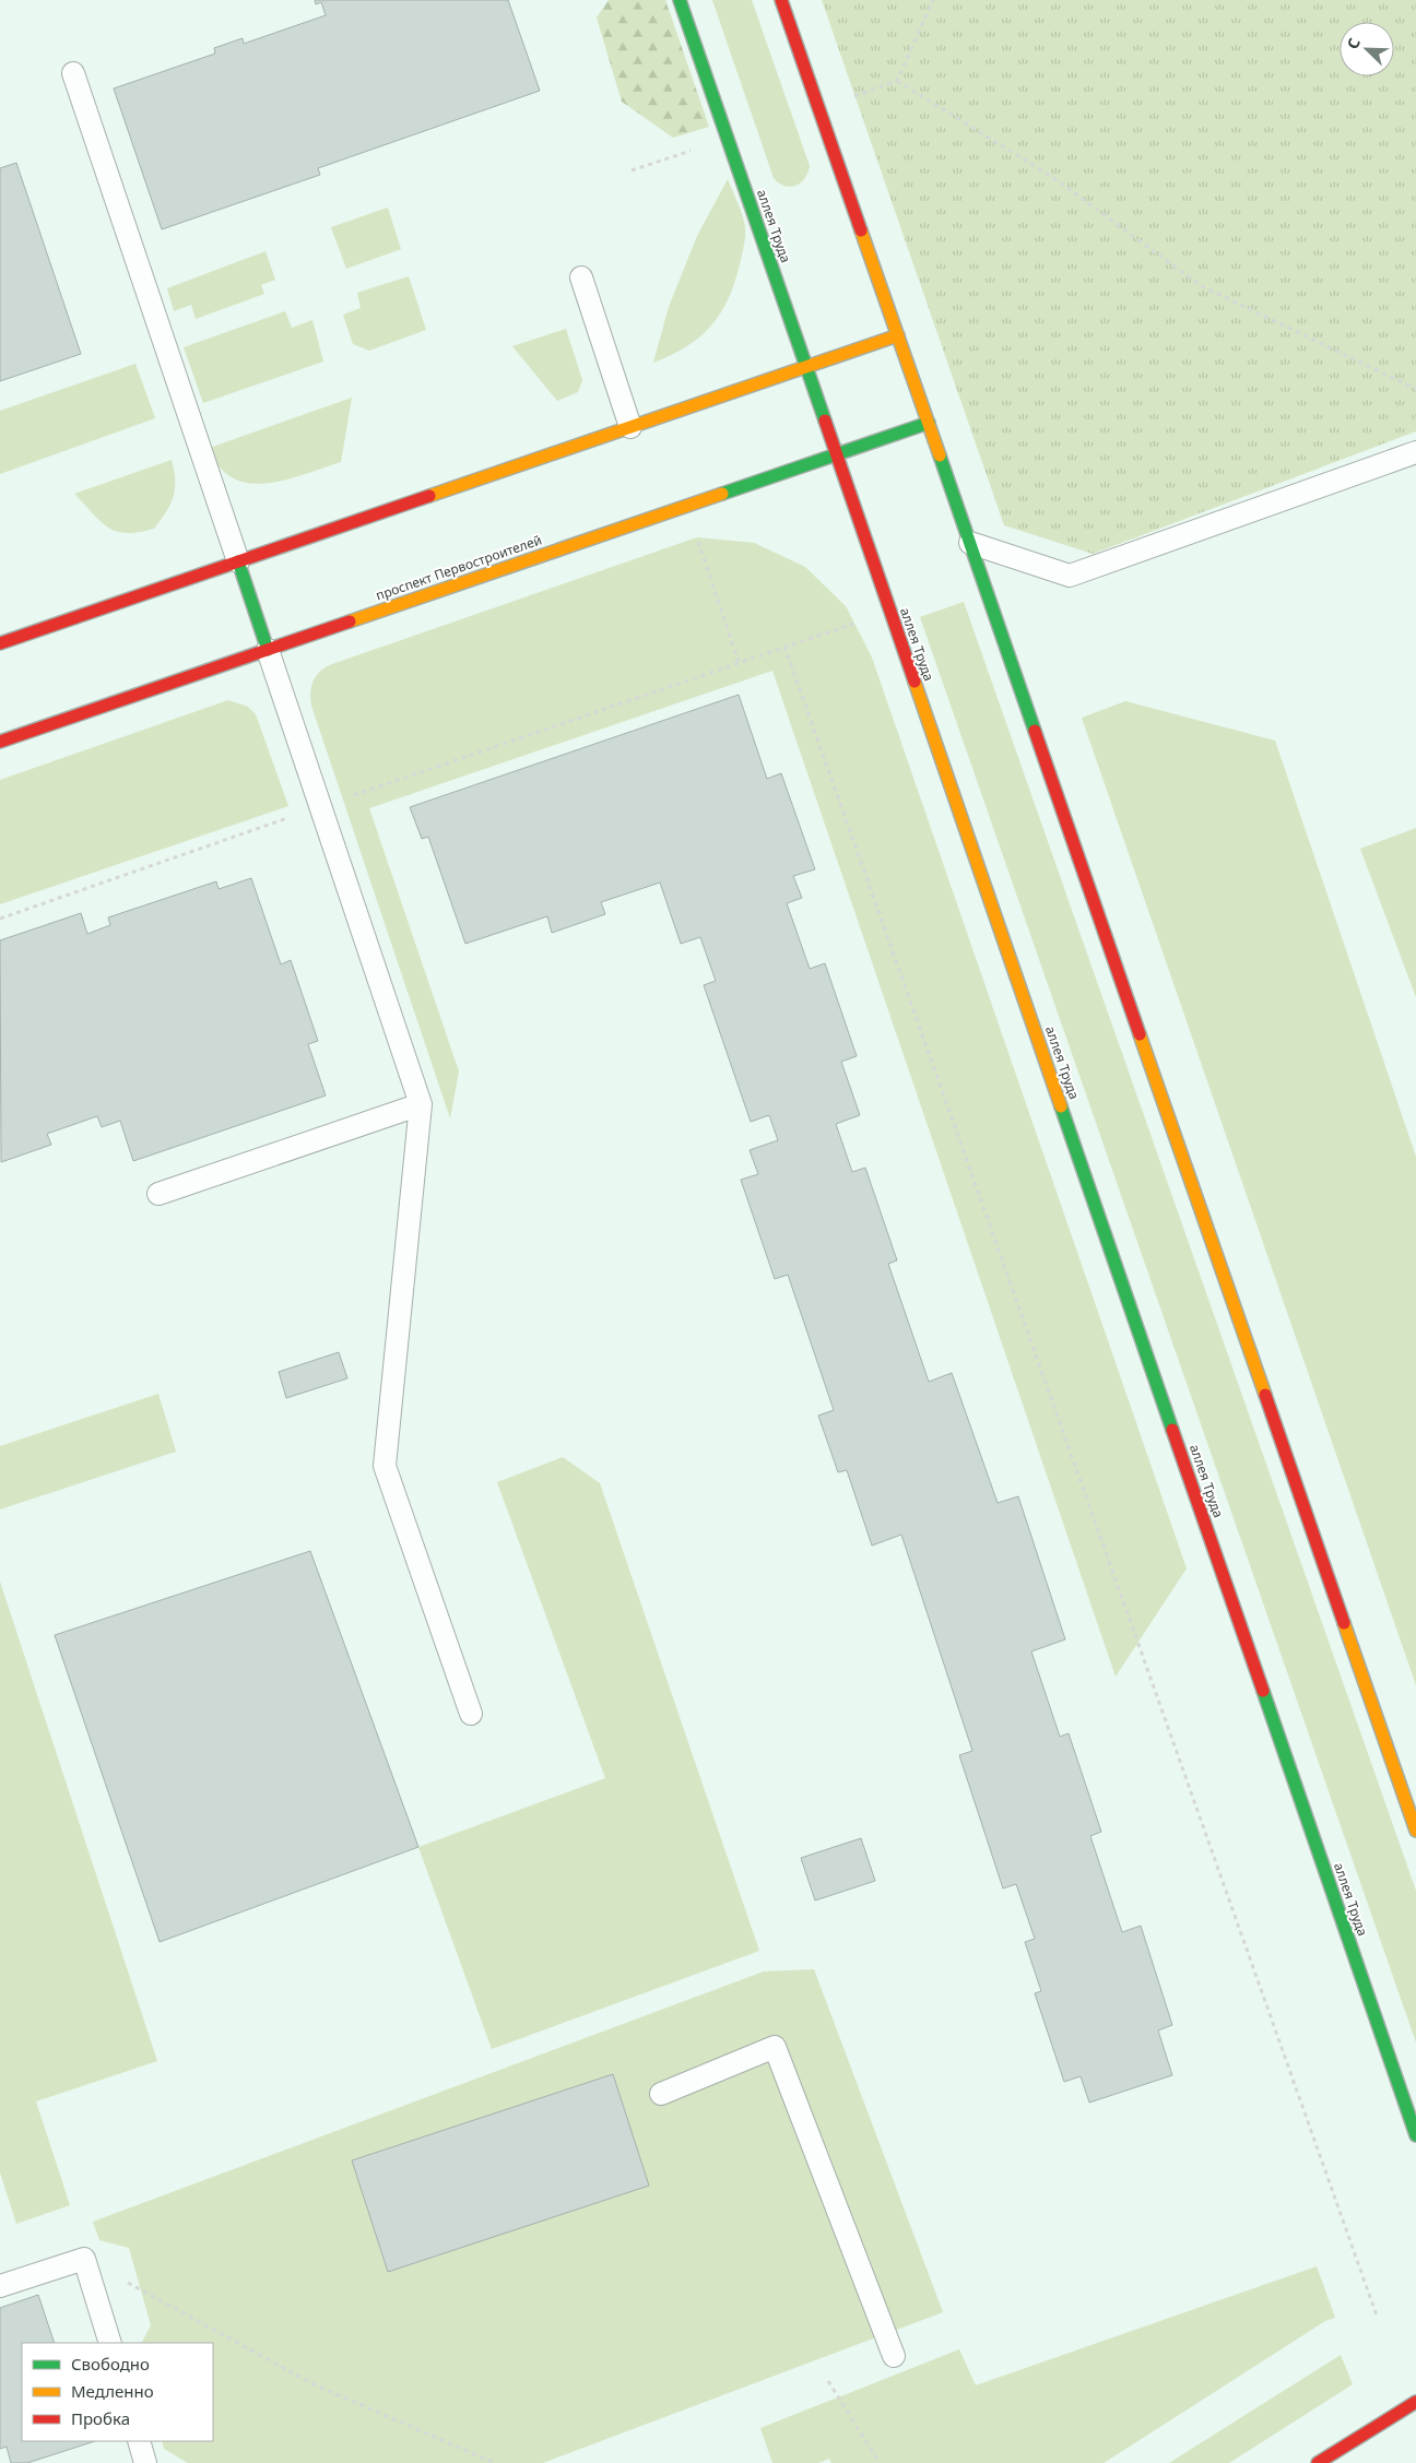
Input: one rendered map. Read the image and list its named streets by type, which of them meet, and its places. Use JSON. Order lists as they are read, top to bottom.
{
  "streets": {
    "main road": ["аллея Труда", "проспект Первостроителей"]
  },
  "crossings": [
    ["аллея Труда", "проспект Первостроителей"]
  ],
  "legend": ["Свободно", "Медленно", "Пробка"],
  "north": "top left"
}
